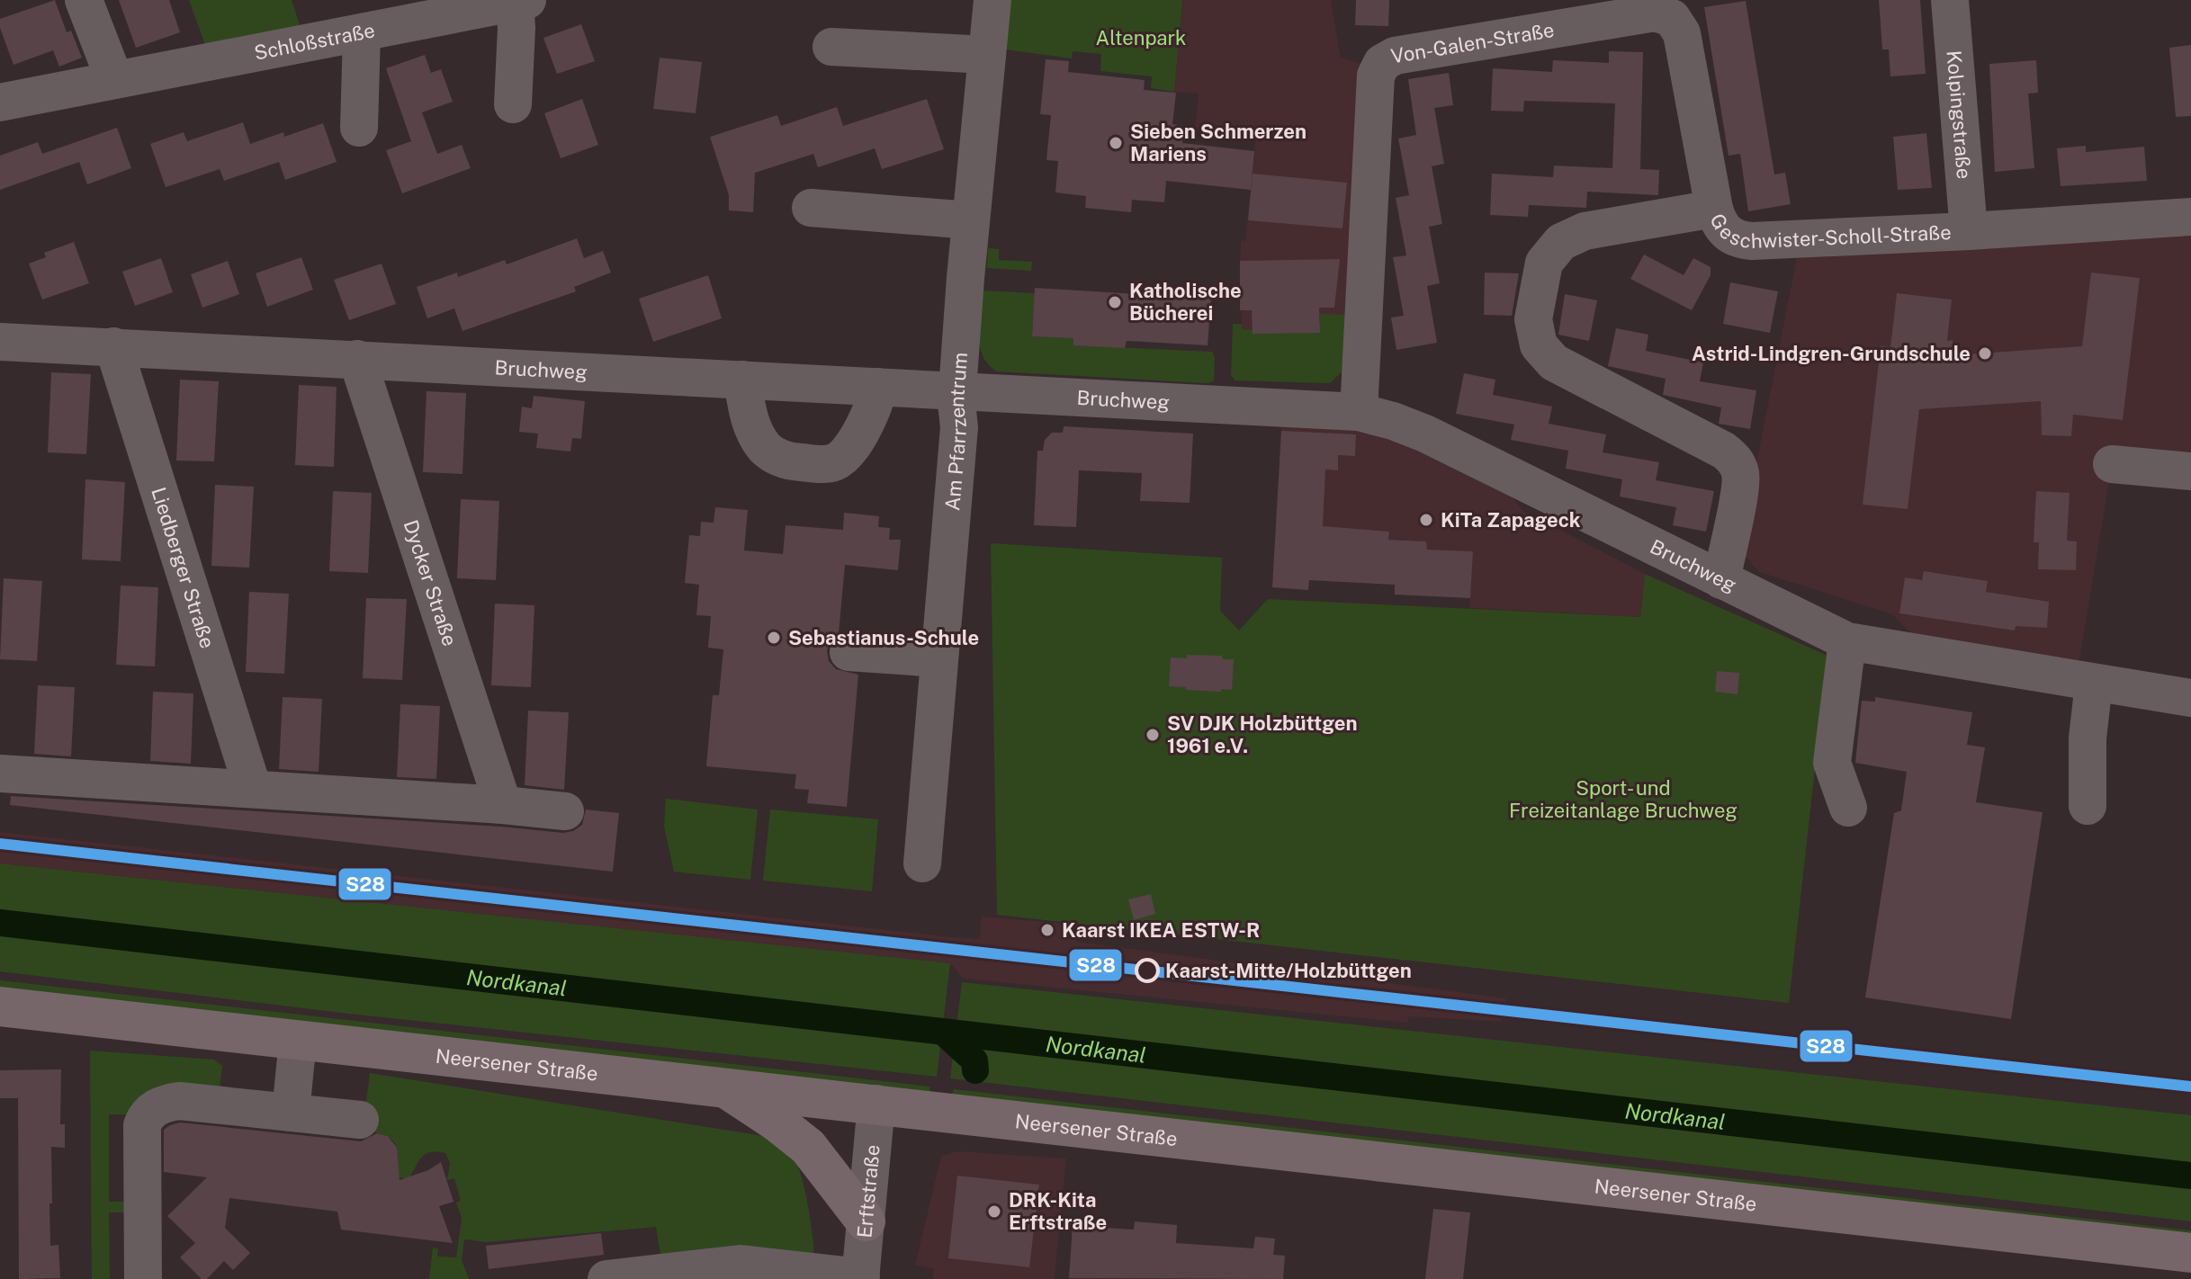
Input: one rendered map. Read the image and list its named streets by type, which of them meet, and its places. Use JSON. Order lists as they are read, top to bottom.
{
  "streets": {
    "main road": ["Neersener Straße"],
    "street": [
      "Schloßstraße",
      "Von-Galen-Straße",
      "Kolpingstraße",
      "Geschwister-Scholl-Straße",
      "Bruchweg",
      "Am Pfarrzentrum",
      "Liedberger Straße",
      "Dycker Straße",
      "Erftstraße"
    ]
  },
  "crossings": [
    ["Von-Galen-Straße", "Geschwister-Scholl-Straße"],
    ["Von-Galen-Straße", "Bruchweg"],
    ["Kolpingstraße", "Geschwister-Scholl-Straße"],
    ["Geschwister-Scholl-Straße", "Bruchweg"],
    ["Bruchweg", "Am Pfarrzentrum"],
    ["Bruchweg", "Liedberger Straße"],
    ["Bruchweg", "Dycker Straße"],
    ["Neersener Straße", "Erftstraße"]
  ],
  "water": ["Nordkanal"],
  "parks": ["Altenpark", "Sport- und Freizeitanlage Bruchweg"],
  "places": [
    "Sieben Schmerzen Mariens",
    "Katholische Bücherei",
    "Astrid-Lindgren-Grundschule",
    "KiTa Zapageck",
    "Sebastianus-Schule",
    "SV DJK Holzbüttgen 1961 e.V.",
    "Kaarst IKEA ESTW-R",
    "Kaarst-Mitte/Holzbüttgen",
    "DRK-Kita Erftstraße"
  ],
  "lines": ["transit line S28"]
}
